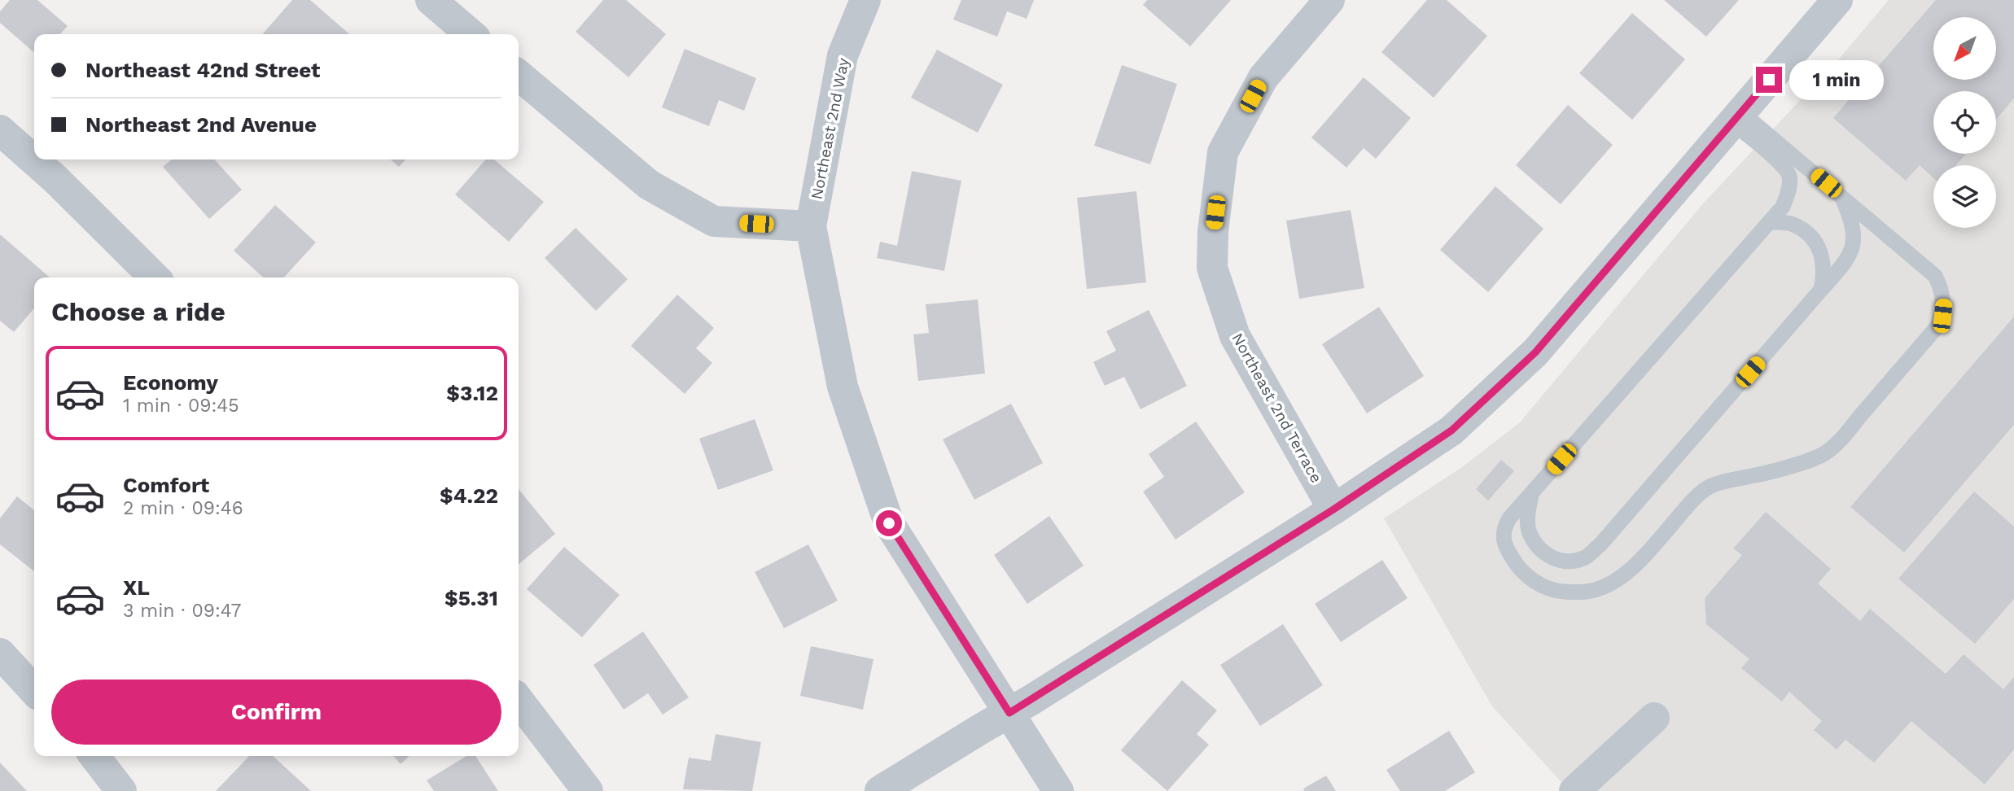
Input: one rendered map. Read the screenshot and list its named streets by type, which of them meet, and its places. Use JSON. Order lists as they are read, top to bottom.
{
  "streets": {
    "street": ["Northeast 2nd Way", "Northeast 2nd Terrace"]
  },
  "north": "bottom left",
  "page": {
    "banner": ["Northeast 42nd Street", "Northeast 2nd Avenue"],
    "bubble": "1 min",
    "heading": "Choose a ride",
    "list": [
      {
        "name": "Economy",
        "note": "1 min · 09:45",
        "value": "$3.12"
      },
      {
        "name": "Comfort",
        "note": "2 min · 09:46",
        "value": "$4.22"
      },
      {
        "name": "XL",
        "note": "3 min · 09:47",
        "value": "$5.31"
      }
    ],
    "buttons": "Confirm"
  }
}
